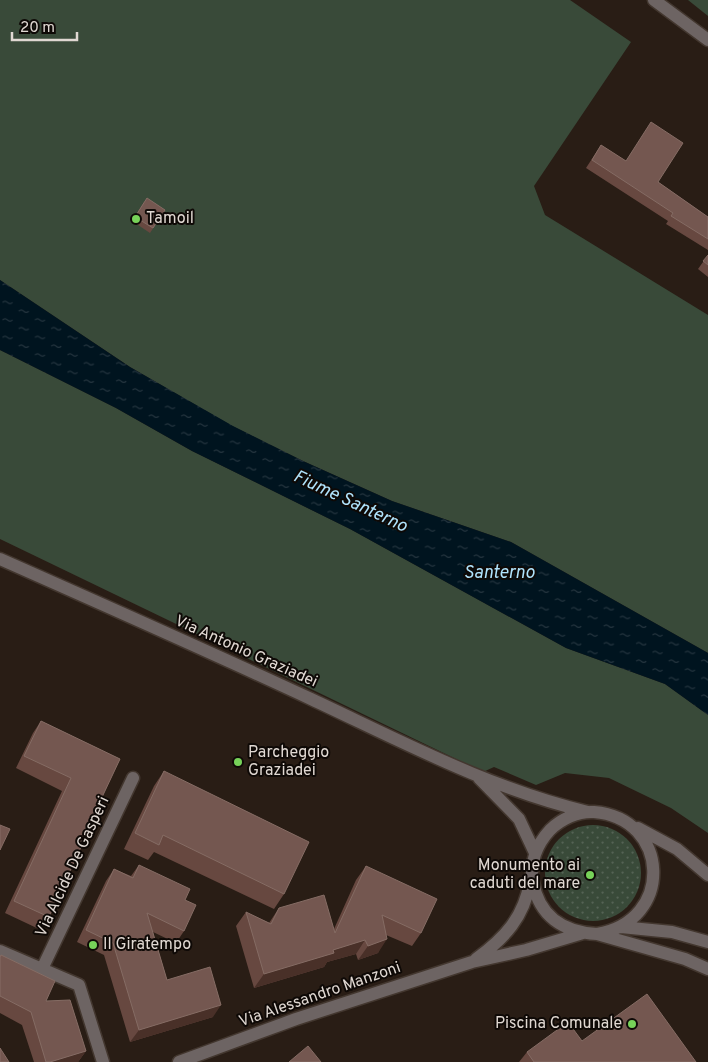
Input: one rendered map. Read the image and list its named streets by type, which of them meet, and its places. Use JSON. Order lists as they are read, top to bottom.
{
  "streets": {
    "street": ["Via Antonio Graziadei", "Via Alcide De Gasperi", "Via Alessandro Manzoni"]
  },
  "crossings": [
    ["Via Antonio Graziadei", "Via Alessandro Manzoni"]
  ],
  "water": ["Fiume Santerno", "Santerno"],
  "places": [
    "Tamoil",
    "Parcheggio Graziadei",
    "Monumento ai caduti del mare",
    "Il Giratempo",
    "Piscina Comunale"
  ],
  "scale_bar": "20 m"
}
